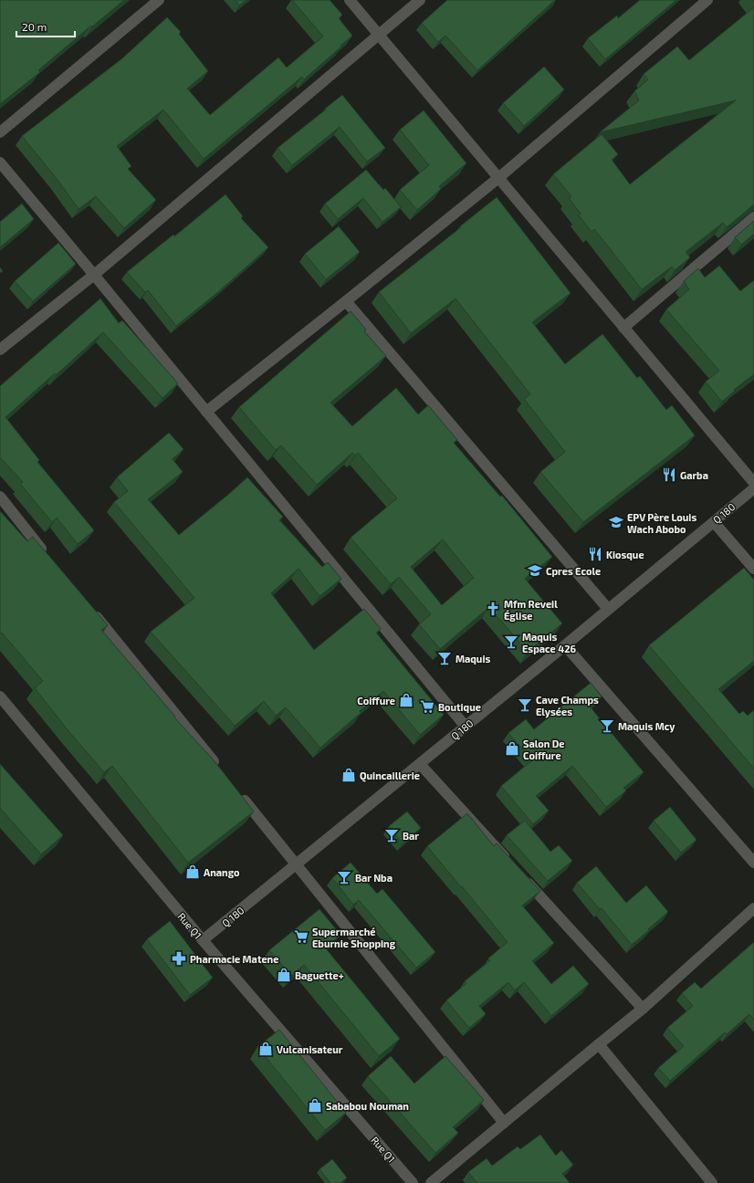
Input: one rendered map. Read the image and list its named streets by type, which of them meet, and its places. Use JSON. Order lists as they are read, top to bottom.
{
  "streets": {
    "street": ["Q 180", "Rue Q1"]
  },
  "crossings": [
    ["Q 180", "Rue Q1"]
  ],
  "places": {
    "restaurant": ["Garba", "Kiosque"],
    "school or university": ["EPV Père Louis Wach Abobo", "Cpres Ecole"],
    "church": ["Mfm Reveil Église"],
    "bar": [
      "Maquis Espace 426",
      "Maquis",
      "Cave Champs Elysées",
      "Maquis Mcy",
      "Bar",
      "Bar Nba"
    ],
    "shop": [
      "Coiffure",
      "Salon De Coiffure",
      "Quincaillerie",
      "Anango",
      "Baguette+",
      "Vulcanisateur",
      "Sababou Nouman"
    ],
    "supermarket": ["Boutique", "Supermarché Eburnie Shopping"],
    "pharmacy": ["Pharmacie Matene"]
  },
  "scale_bar": "20 m"
}
